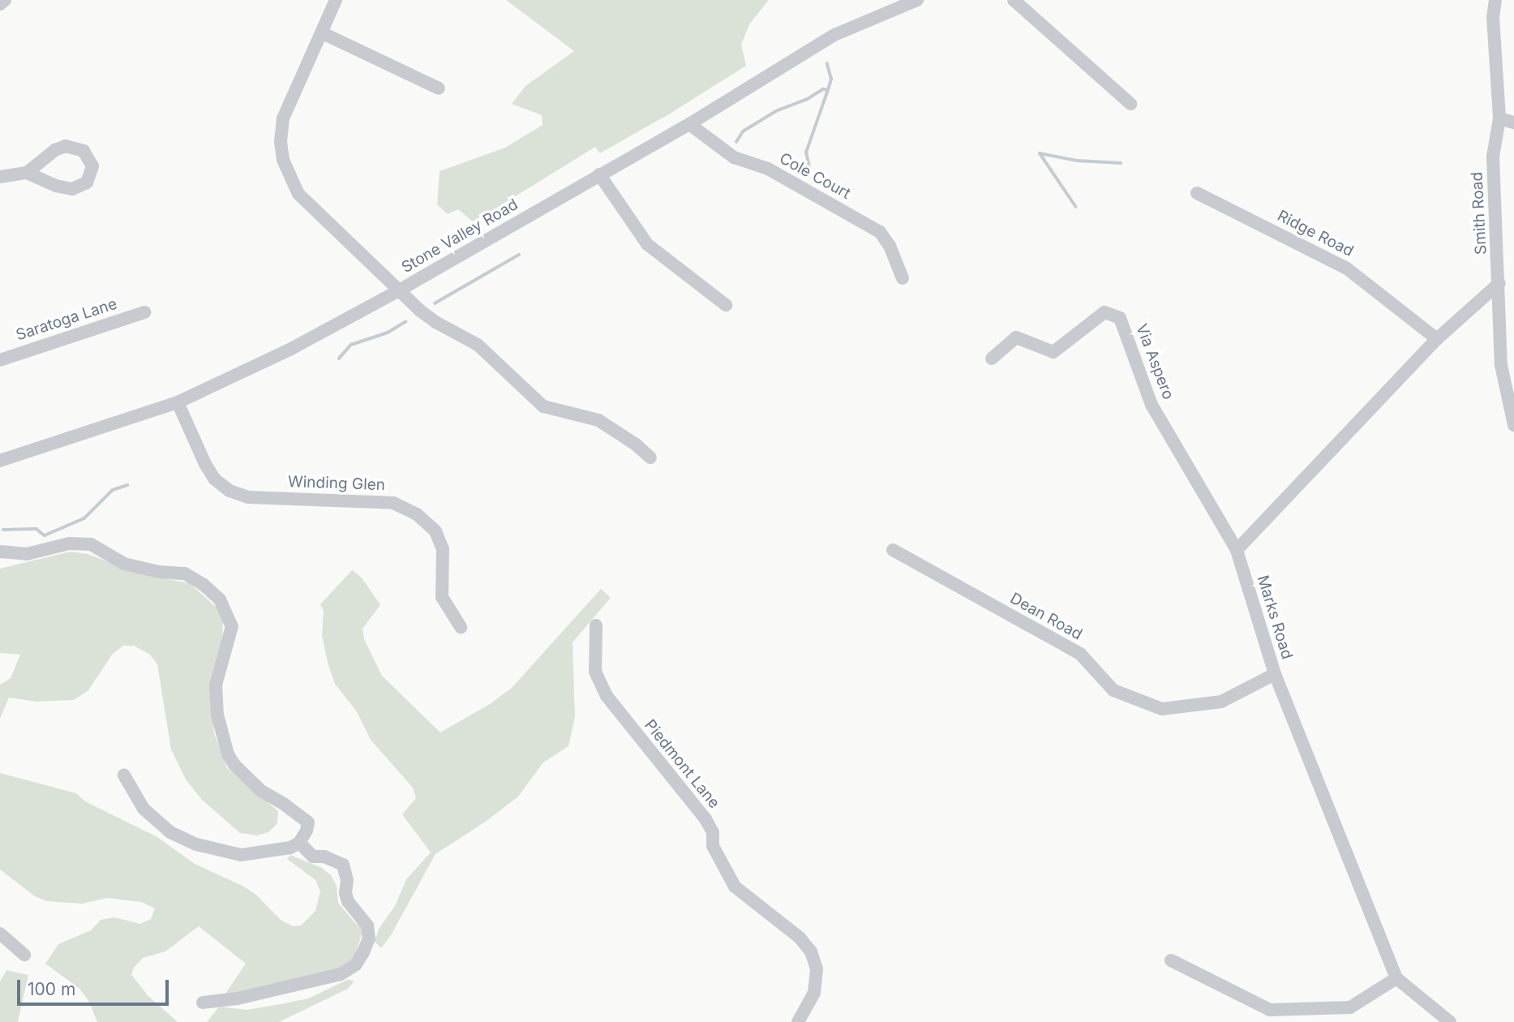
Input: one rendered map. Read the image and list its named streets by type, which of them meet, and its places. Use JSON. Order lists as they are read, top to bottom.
{
  "streets": {
    "street": [
      "Cole Court",
      "Smith Road",
      "Ridge Road",
      "Stone Valley Road",
      "Saratoga Lane",
      "Via Aspero",
      "Winding Glen",
      "Dean Road",
      "Marks Road",
      "Piedmont Lane"
    ]
  },
  "crossings": [
    ["Cole Court", "Stone Valley Road"],
    ["Stone Valley Road", "Winding Glen"],
    ["Via Aspero", "Marks Road"],
    ["Dean Road", "Marks Road"]
  ],
  "scale_bar": "100 m"
}
